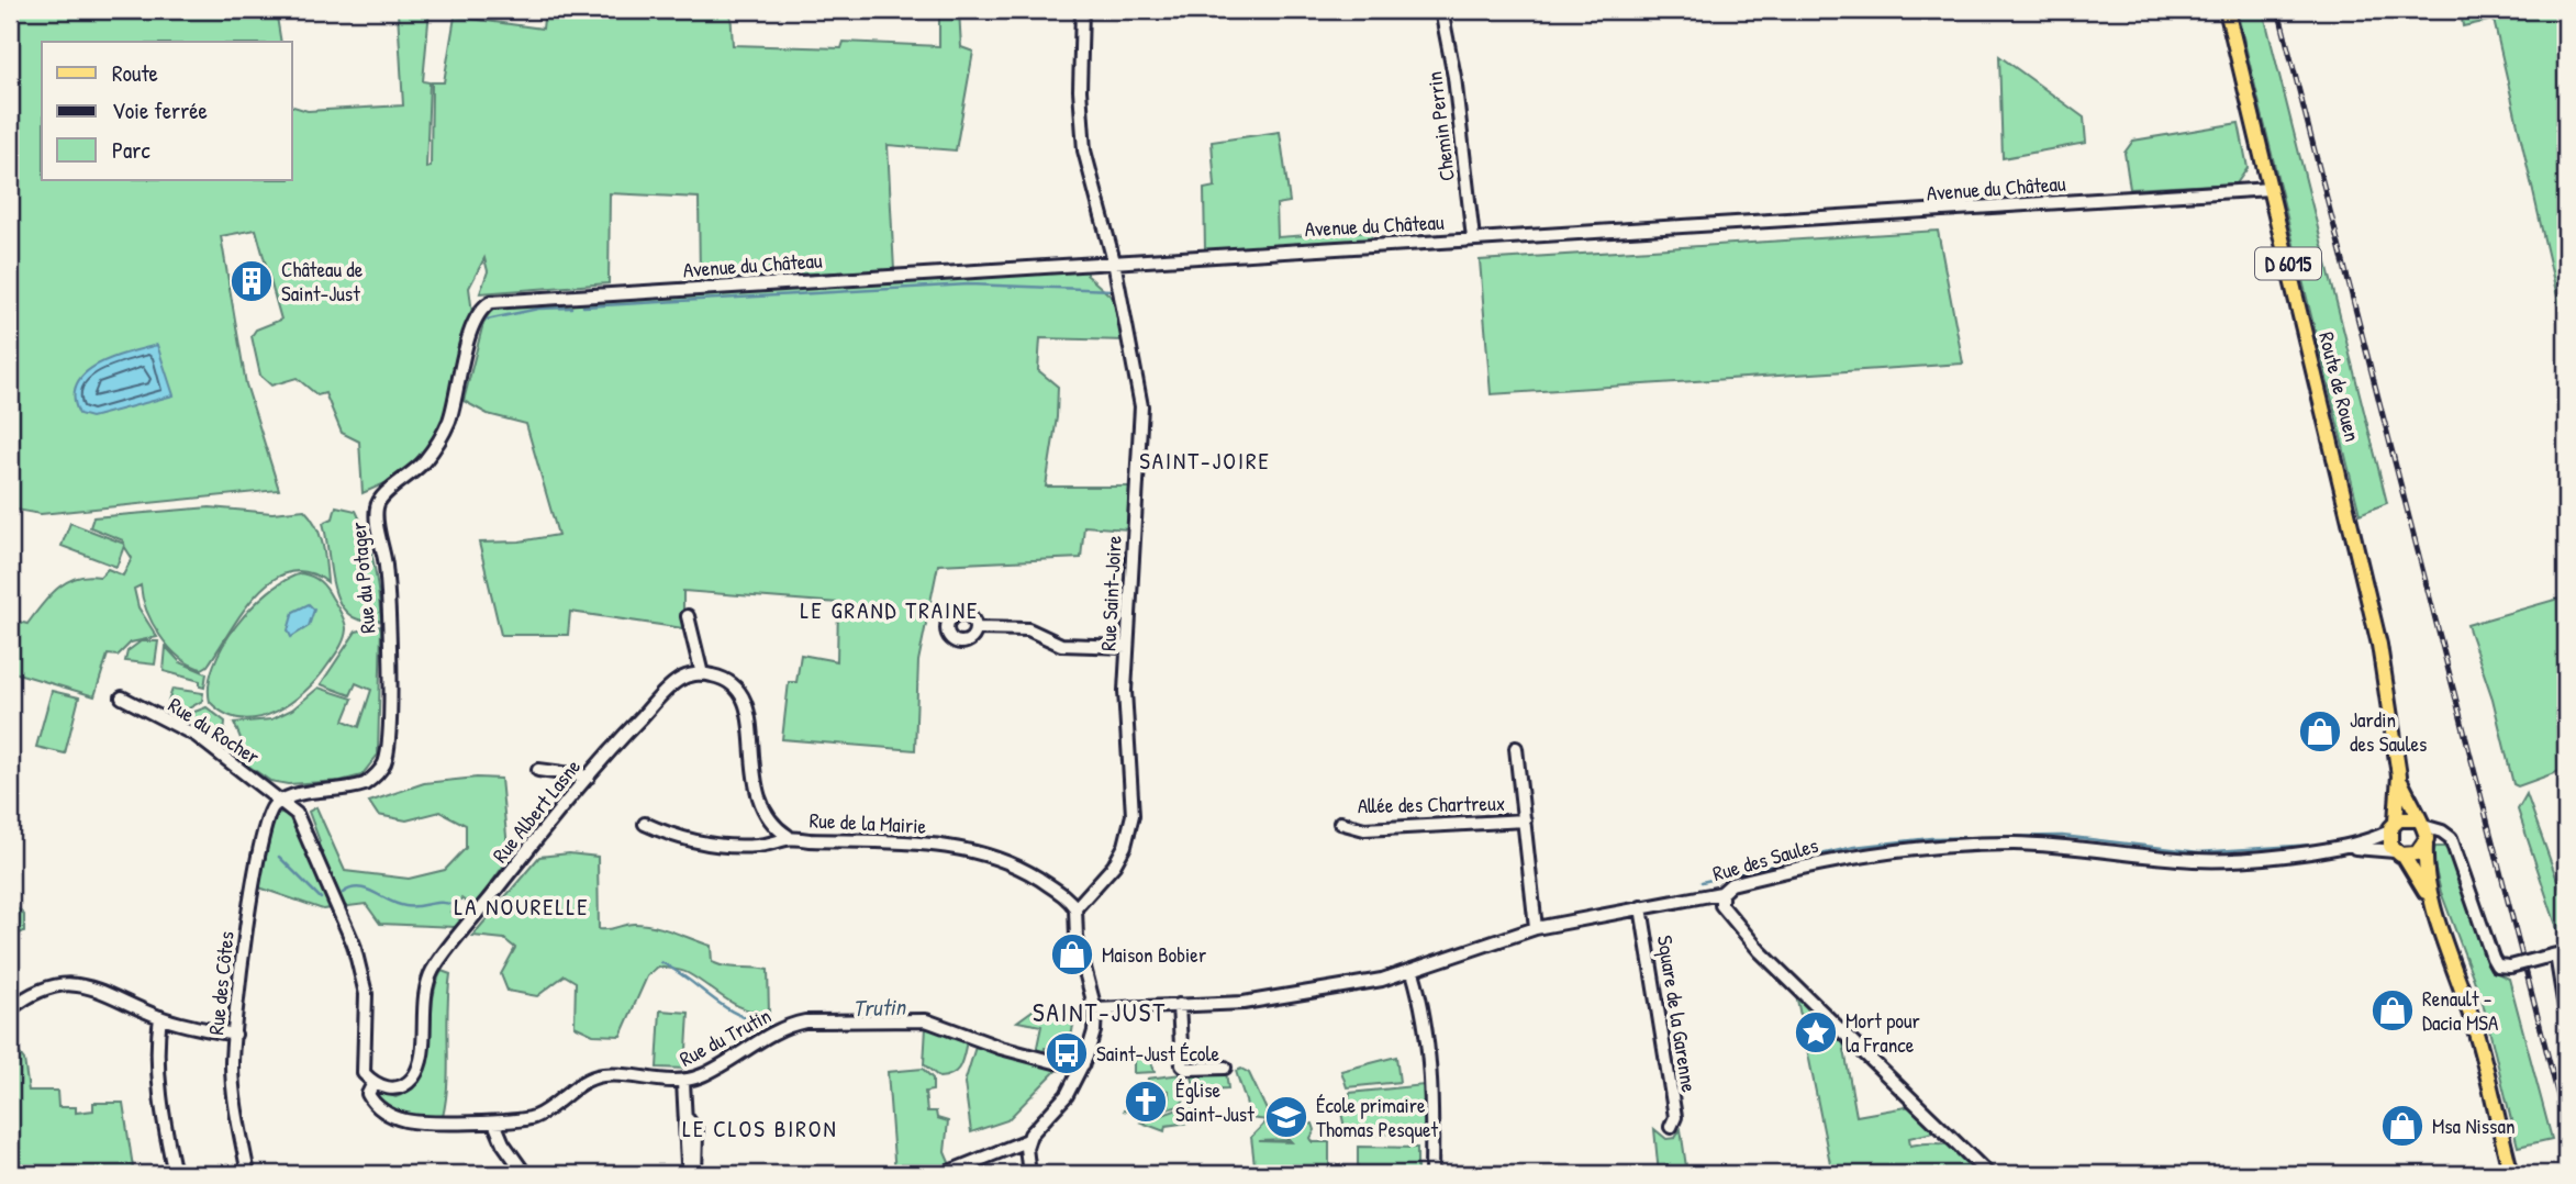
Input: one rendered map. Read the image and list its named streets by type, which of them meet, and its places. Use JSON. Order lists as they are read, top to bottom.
{
  "streets": {
    "main road": ["D 6015", "Route de Rouen"],
    "street": [
      "Chemin Perrin",
      "Avenue du Château",
      "Rue du Potager",
      "Rue Saint-Joire",
      "Rue du Rocher",
      "Allée des Chartreux",
      "Rue Albert Lasne",
      "Rue de la Mairie",
      "Rue des Saules",
      "Rue des Côtes",
      "Square de la Garenne",
      "Rue du Trutin"
    ]
  },
  "crossings": [
    ["Chemin Perrin", "Avenue du Château"],
    ["Avenue du Château", "Route de Rouen"],
    ["Avenue du Château", "Rue du Potager"],
    ["Avenue du Château", "Rue Saint-Joire"],
    ["Route de Rouen", "Rue des Saules"],
    ["Rue du Potager", "Rue du Rocher"],
    ["Rue du Potager", "Rue des Côtes"],
    ["Rue Saint-Joire", "Rue de la Mairie"],
    ["Rue du Rocher", "Rue des Côtes"],
    ["Rue Albert Lasne", "Rue du Trutin"],
    ["Rue des Saules", "Square de la Garenne"]
  ],
  "districts": [
    "SAINT-JOIRE",
    "LE GRAND TRAINE",
    "LA NOURELLE",
    "SAINT-JUST",
    "LE CLOS BIRON"
  ],
  "water": ["Trutin"],
  "places": {
    "building": ["Château de Saint-Just"],
    "shop": [
      "Jardin des Saules",
      "Maison Bobier",
      "Renault - Dacia MSA",
      "Msa Nissan"
    ],
    "place": ["Mort pour la France"],
    "bus stop": ["Saint-Just École"],
    "church": ["Église Saint-Just"],
    "school or university": ["École primaire Thomas Pesquet"]
  },
  "legend": ["Route", "Voie ferrée", "Parc"]
}
